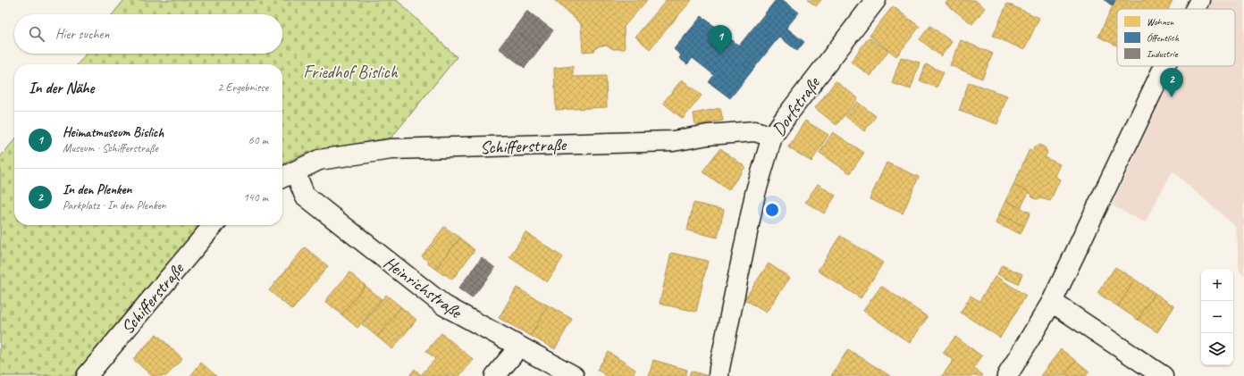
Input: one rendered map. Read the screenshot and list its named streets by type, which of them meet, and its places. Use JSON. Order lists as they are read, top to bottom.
{
  "streets": {
    "street": ["Dorfstraße", "Schifferstraße", "Heinrichstraße"]
  },
  "crossings": [
    ["Dorfstraße", "Schifferstraße"],
    ["Schifferstraße", "Heinrichstraße"]
  ],
  "parks": ["Friedhof Bislich"],
  "legend": ["Wohnen", "Öffentlich", "Industrie"],
  "page": {
    "search": "Hier suchen",
    "pins": ["1", "2"],
    "heading": ["In der Nähe", "2 Ergebnisse"],
    "list": [
      {
        "mark": "1",
        "name": "Heimatmuseum Bislich",
        "note": "Museum · Schifferstraße",
        "value": "60 m"
      },
      {
        "mark": "2",
        "name": "In den Plenken",
        "note": "Parkplatz · In den Plenken",
        "value": "140 m"
      }
    ],
    "map_buttons": ["+", "−"]
  }
}
